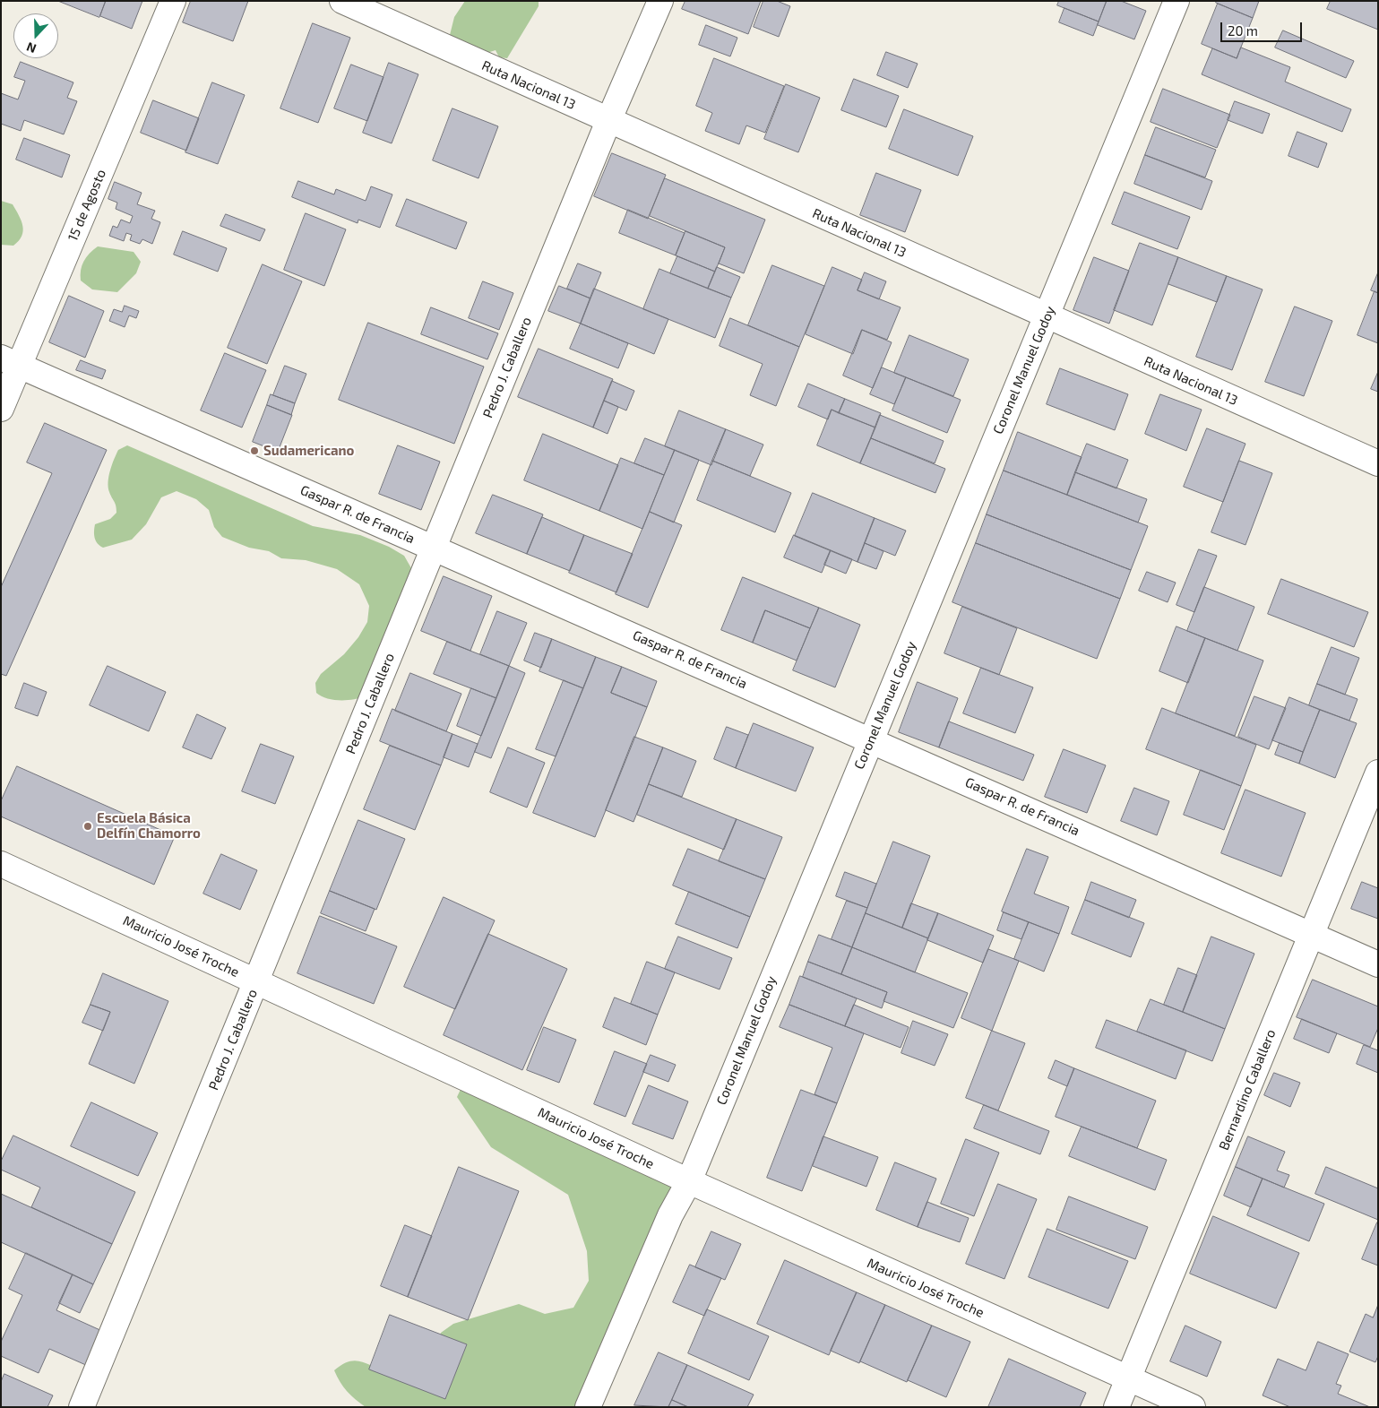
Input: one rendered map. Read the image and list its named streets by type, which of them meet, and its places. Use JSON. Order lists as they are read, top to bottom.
{
  "streets": {
    "main road": [
      "Ruta Nacional 13",
      "15 de Agosto",
      "Pedro J. Caballero",
      "Coronel Manuel Godoy",
      "Gaspar R. de Francia",
      "Mauricio José Troche",
      "Bernardino Caballero"
    ]
  },
  "crossings": [
    ["Ruta Nacional 13", "Pedro J. Caballero"],
    ["Ruta Nacional 13", "Coronel Manuel Godoy"],
    ["15 de Agosto", "Gaspar R. de Francia"],
    ["Pedro J. Caballero", "Gaspar R. de Francia"],
    ["Pedro J. Caballero", "Mauricio José Troche"],
    ["Coronel Manuel Godoy", "Gaspar R. de Francia"],
    ["Coronel Manuel Godoy", "Mauricio José Troche"],
    ["Gaspar R. de Francia", "Bernardino Caballero"],
    ["Mauricio José Troche", "Bernardino Caballero"]
  ],
  "places": ["Sudamericano", "Escuela Básica Delfín Chamorro"],
  "scale_bar": "20 m",
  "north": "bottom"
}
